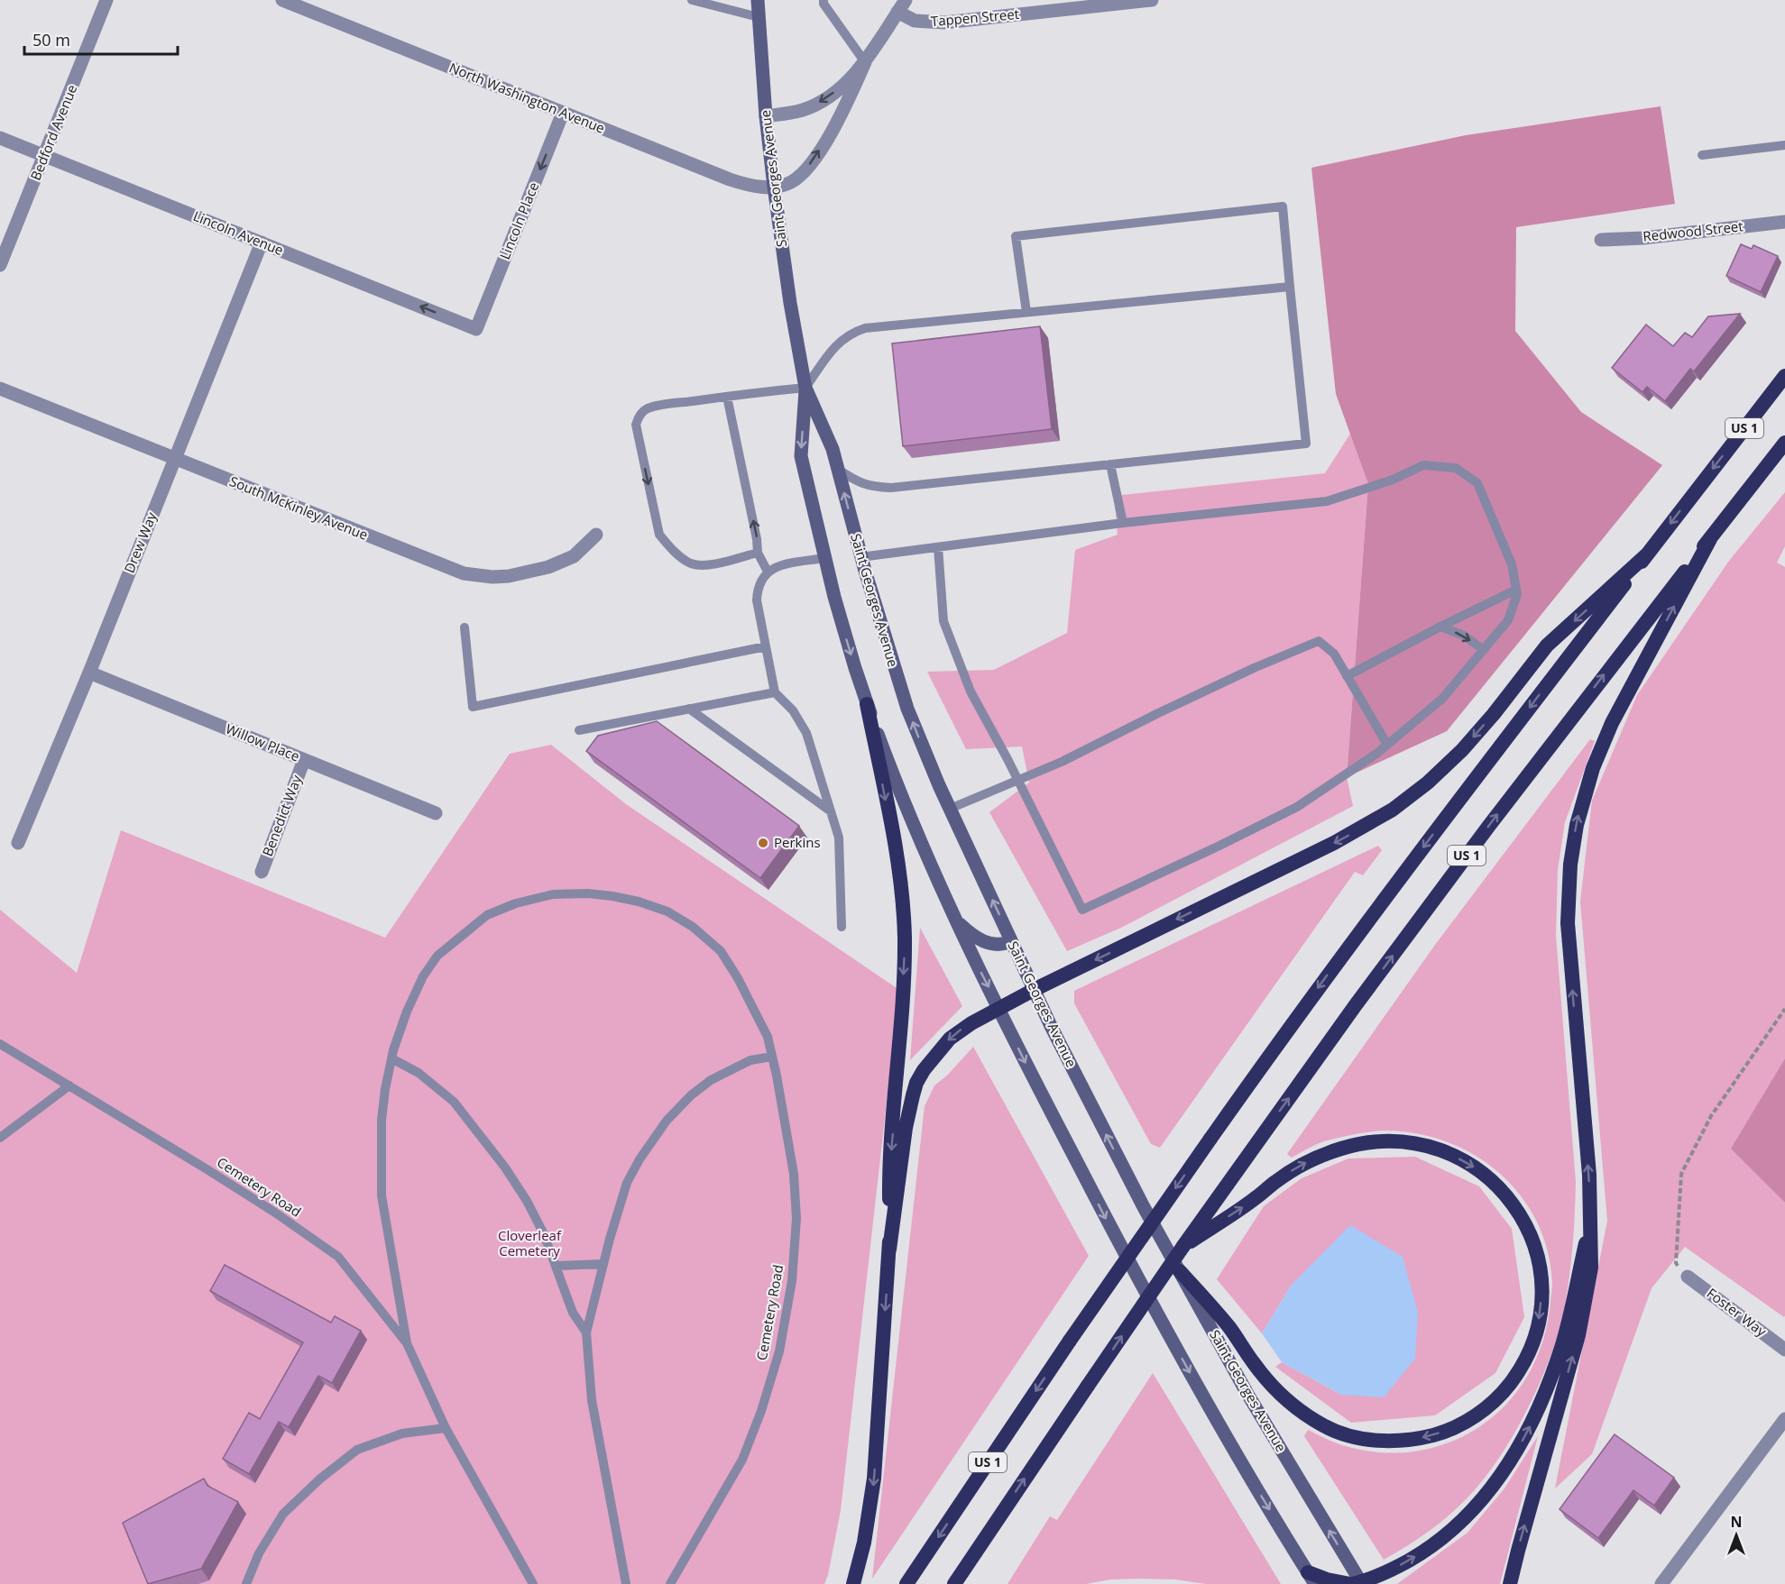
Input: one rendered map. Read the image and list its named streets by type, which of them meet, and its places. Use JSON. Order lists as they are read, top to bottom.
{
  "streets": {
    "highway": ["US 1"],
    "main road": ["Saint Georges Avenue"],
    "street": [
      "Tappen Street",
      "North Washington Avenue",
      "Bedford Avenue",
      "Lincoln Place",
      "Redwood Street",
      "Lincoln Avenue",
      "South McKinley Avenue",
      "Drew Way",
      "Willow Place",
      "Benedict Way",
      "Foster Way"
    ],
    "lane": ["Cemetery Road"]
  },
  "crossings": [
    ["North Washington Avenue", "Saint Georges Avenue"],
    ["North Washington Avenue", "Lincoln Place"],
    ["Bedford Avenue", "Lincoln Avenue"],
    ["Lincoln Place", "Lincoln Avenue"],
    ["Lincoln Avenue", "Drew Way"],
    ["South McKinley Avenue", "Drew Way"],
    ["Drew Way", "Willow Place"],
    ["Willow Place", "Benedict Way"]
  ],
  "one_way": ["Lincoln Place", "Lincoln Avenue"],
  "parks": ["Cloverleaf Cemetery"],
  "places": ["Perkins"],
  "scale_bar": "50 m",
  "north": "top"
}
